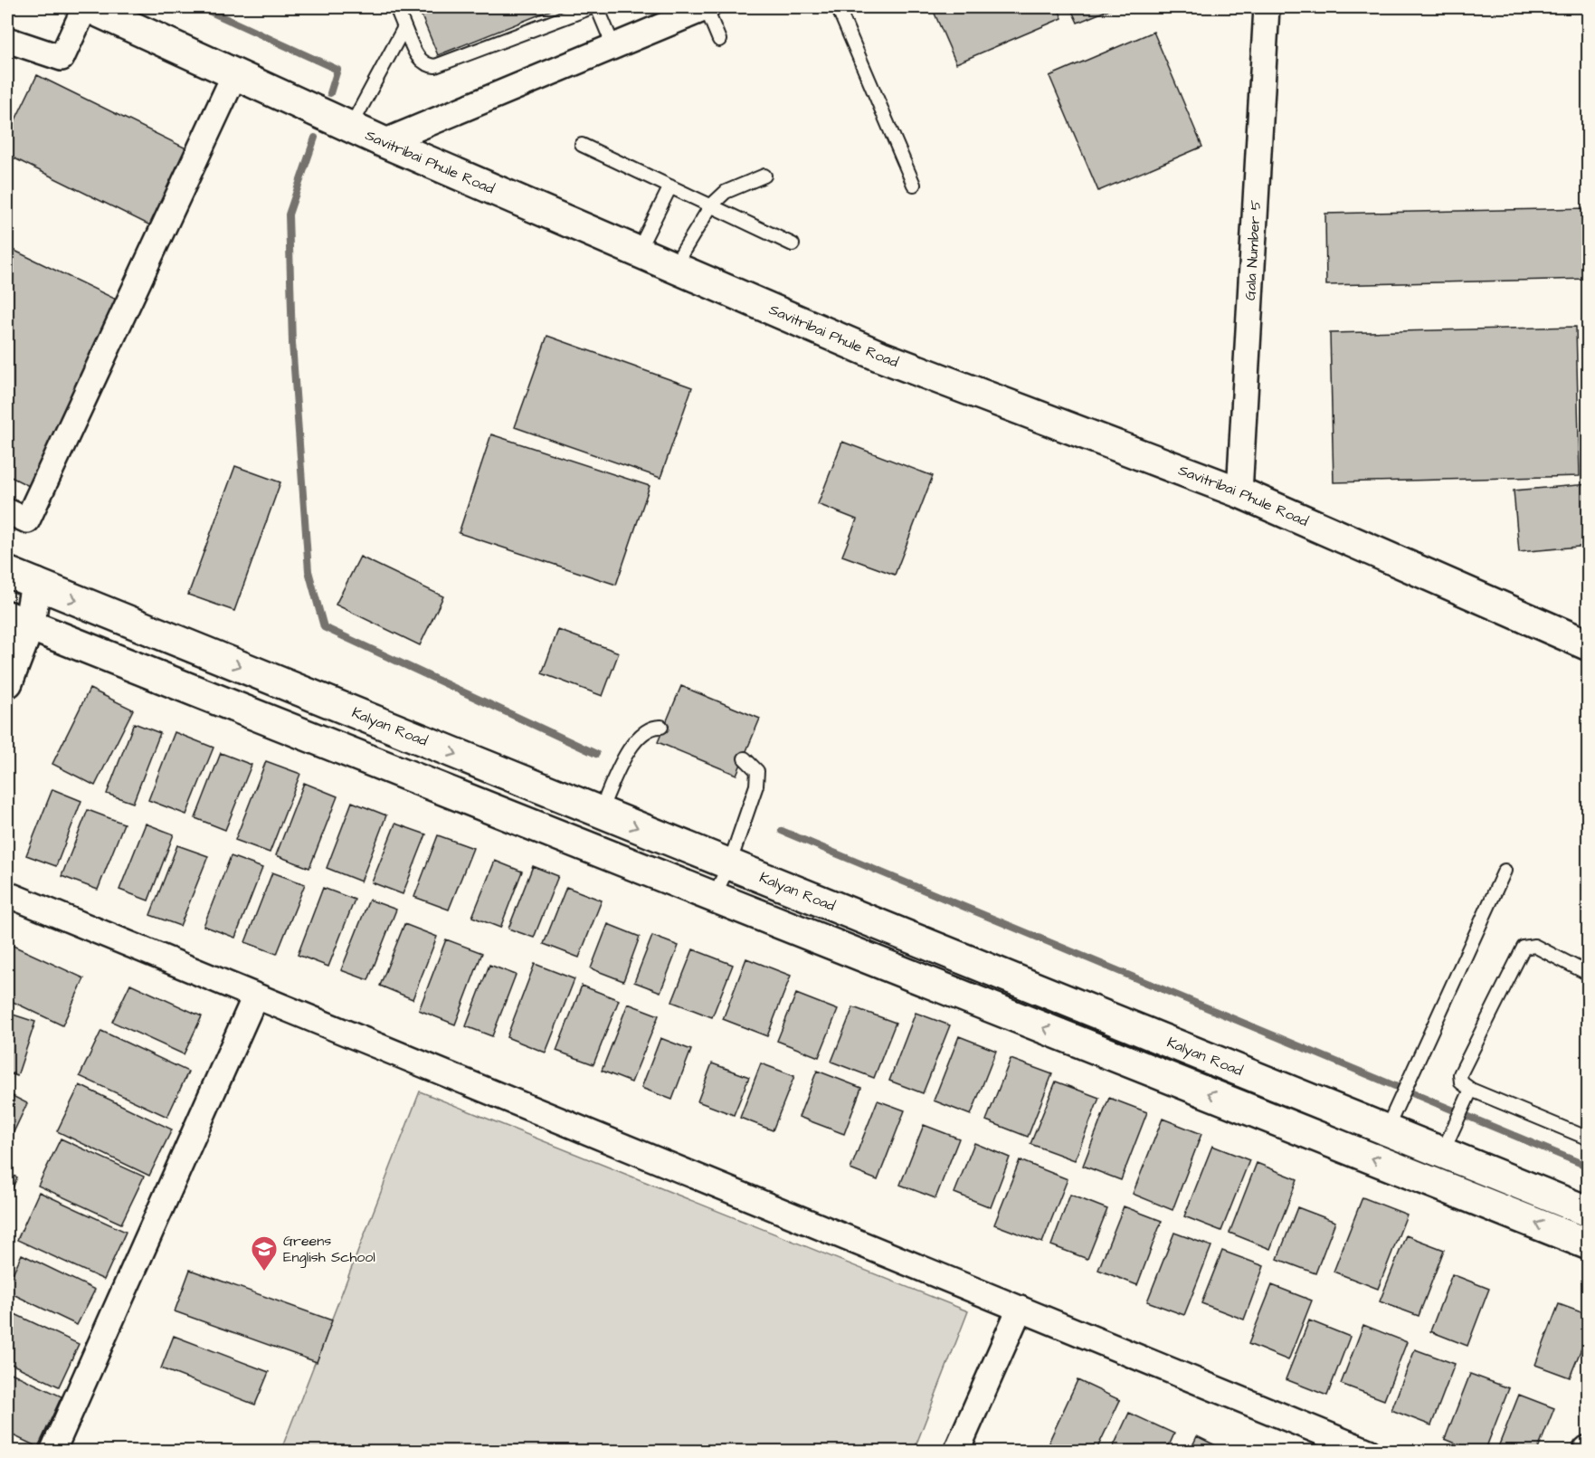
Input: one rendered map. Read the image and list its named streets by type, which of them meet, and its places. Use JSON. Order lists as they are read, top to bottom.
{
  "streets": {
    "main road": ["Savitribai Phule Road", "Kalyan Road"],
    "street": ["Gala Number 5"]
  },
  "crossings": [
    ["Savitribai Phule Road", "Gala Number 5"]
  ],
  "places": {
    "school or university": ["Greens English School"]
  }
}
